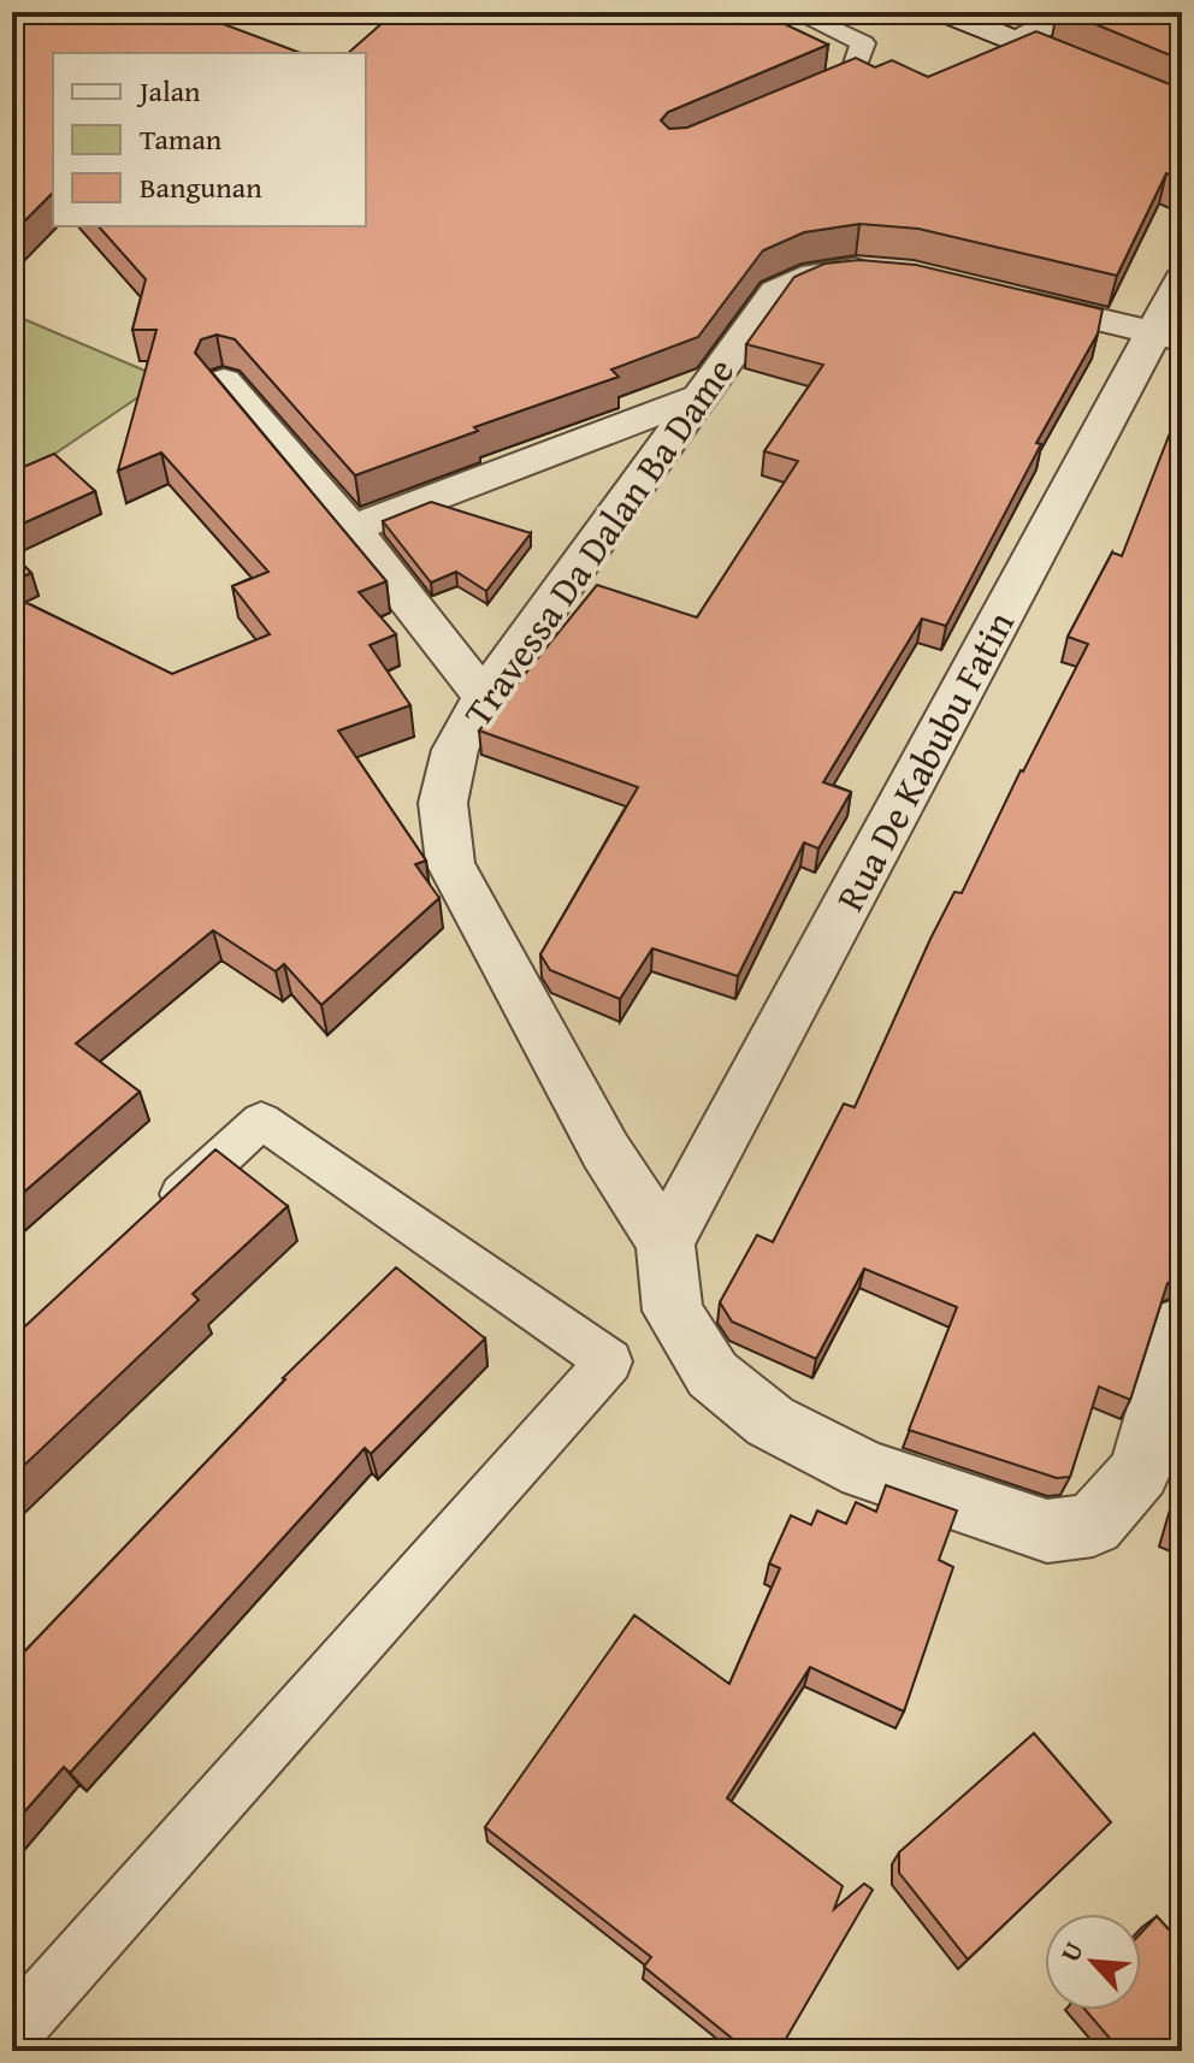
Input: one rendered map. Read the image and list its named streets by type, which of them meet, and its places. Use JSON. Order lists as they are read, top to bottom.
{
  "streets": {
    "street": ["Travessa Da Dalan Ba Dame", "Rua De Kabubu Fatin"]
  },
  "crossings": [
    ["Travessa Da Dalan Ba Dame", "Rua De Kabubu Fatin"]
  ],
  "legend": ["Jalan", "Taman", "Bangunan"],
  "north": "top left"
}
